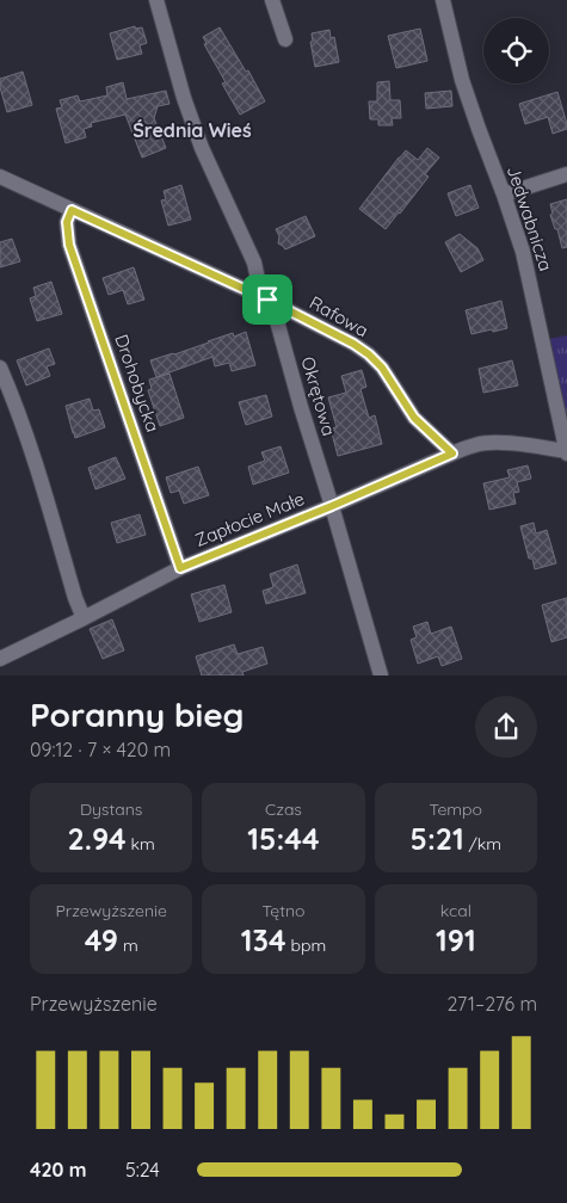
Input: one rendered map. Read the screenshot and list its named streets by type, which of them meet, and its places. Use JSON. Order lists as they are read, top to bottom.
{
  "streets": {
    "street": [
      "Jedwabnicza",
      "Rafowa",
      "Drohobycka",
      "Okrętowa",
      "Zapłocie Małe"
    ]
  },
  "crossings": [
    ["Rafowa", "Drohobycka"],
    ["Rafowa", "Okrętowa"],
    ["Rafowa", "Zapłocie Małe"],
    ["Drohobycka", "Zapłocie Małe"],
    ["Okrętowa", "Zapłocie Małe"]
  ],
  "districts": ["Średnia Wieś"],
  "page": {
    "heading": ["Poranny bieg", "09:12 · 7 × 420 m"],
    "stats": [
      ["Dystans", "2.94 km"],
      ["Czas", "15:44"],
      ["Tempo", "5:21 /km"],
      ["Przewyższenie", "49 m"],
      ["Tętno", "134 bpm"],
      ["kcal", "191"]
    ],
    "chart": ["Przewyższenie", "271–276 m"],
    "list": [
      {
        "name": "420 m",
        "note": "5:24"
      }
    ]
  }
}
